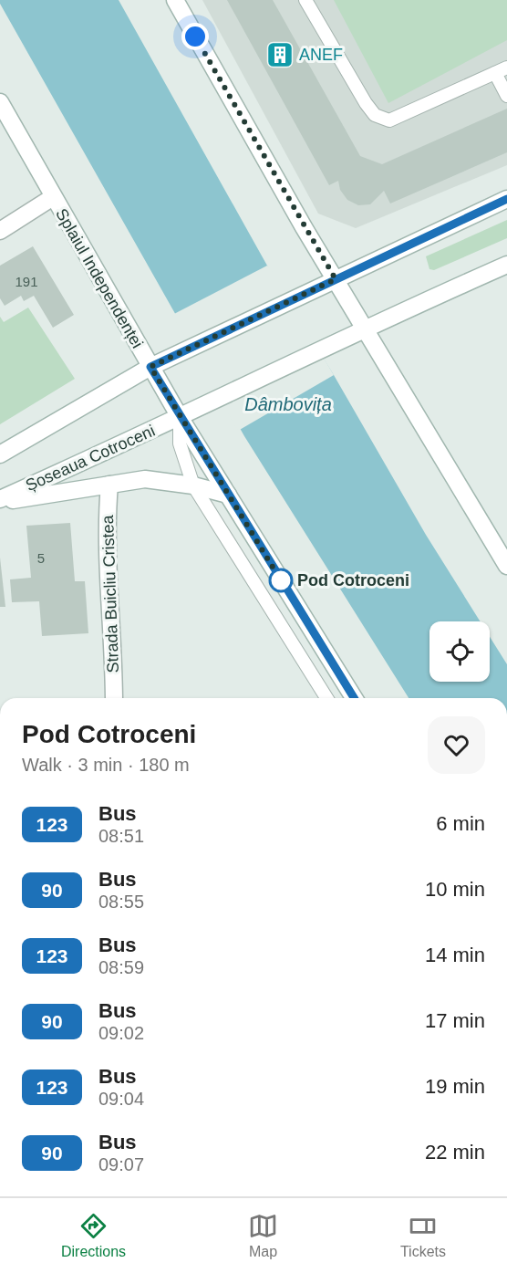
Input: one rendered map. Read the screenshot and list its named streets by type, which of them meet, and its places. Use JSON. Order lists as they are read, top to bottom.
{
  "streets": {
    "main road": ["Splaiul Independenței", "Șoseaua Cotroceni", "Strada Buicliu Cristea"]
  },
  "crossings": [
    ["Splaiul Independenței", "Șoseaua Cotroceni"]
  ],
  "water": ["Dâmbovița"],
  "places": {
    "building": ["ANEF"],
    "other": ["Pod Cotroceni"]
  },
  "lines": ["bus line 123"],
  "house_numbers": ["191", "5"],
  "page": {
    "heading": ["Pod Cotroceni", "Walk · 3 min · 180 m"],
    "list": [
      {
        "mark": "123",
        "name": "Bus",
        "note": "08:51",
        "value": "6 min"
      },
      {
        "mark": "90",
        "name": "Bus",
        "note": "08:55",
        "value": "10 min"
      },
      {
        "mark": "123",
        "name": "Bus",
        "note": "08:59",
        "value": "14 min"
      },
      {
        "mark": "90",
        "name": "Bus",
        "note": "09:02",
        "value": "17 min"
      },
      {
        "mark": "123",
        "name": "Bus",
        "note": "09:04",
        "value": "19 min"
      },
      {
        "mark": "90",
        "name": "Bus",
        "note": "09:07",
        "value": "22 min"
      }
    ],
    "tabs": ["Directions", "Map", "Tickets"]
  }
}
